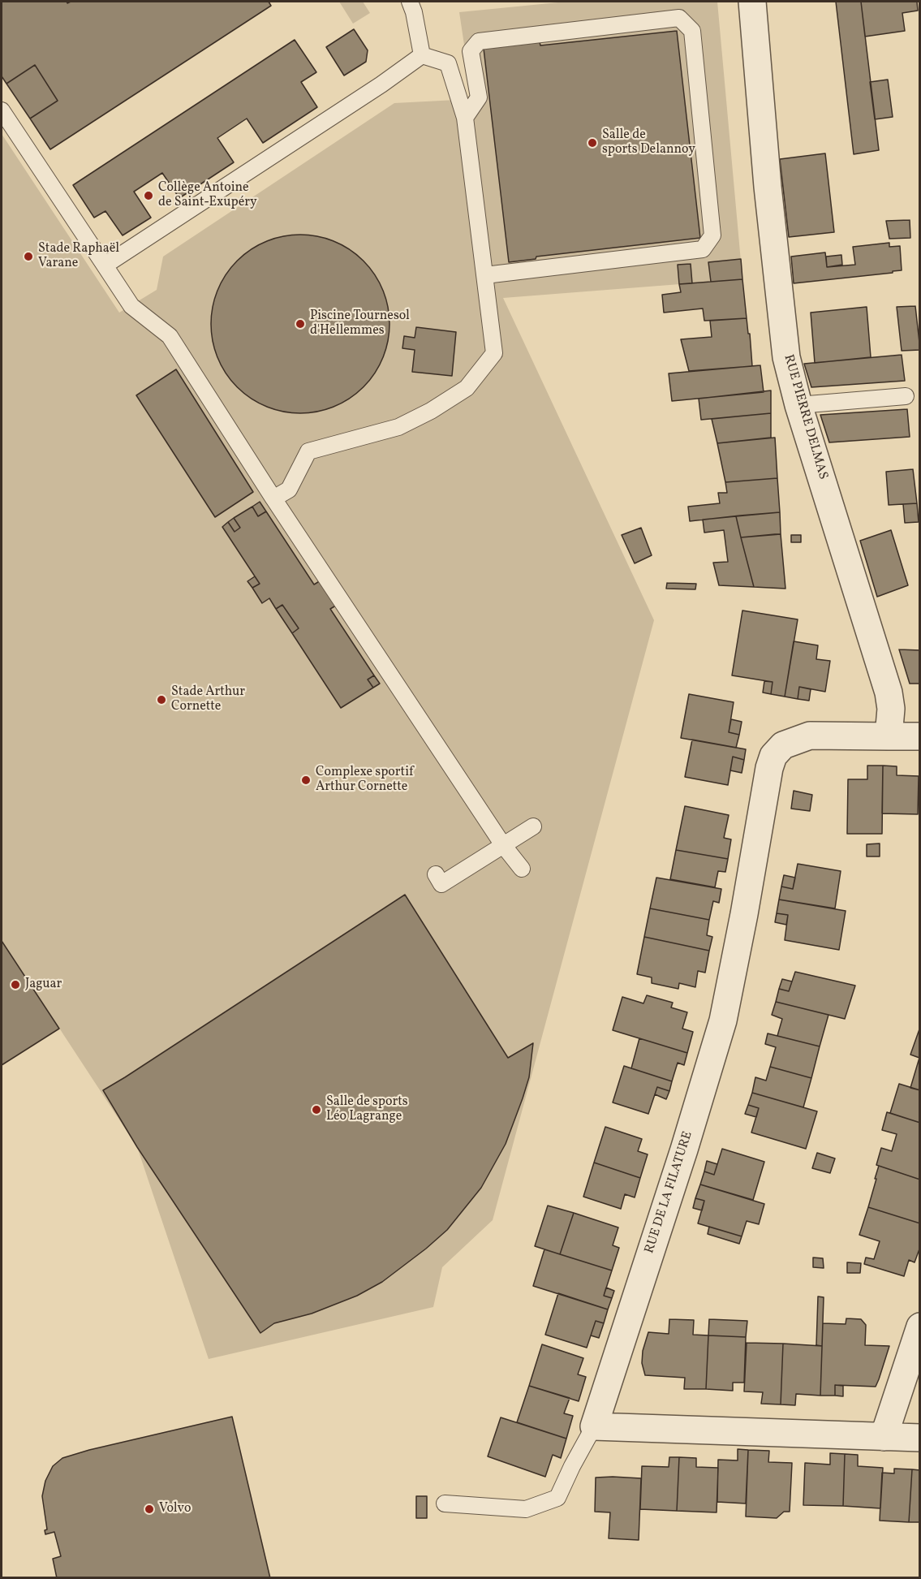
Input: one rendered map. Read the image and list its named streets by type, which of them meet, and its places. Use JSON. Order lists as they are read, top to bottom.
{
  "streets": {
    "street": ["RUE PIERRE DELMAS", "RUE DE LA FILATURE"]
  },
  "crossings": [
    ["RUE PIERRE DELMAS", "RUE DE LA FILATURE"]
  ],
  "places": [
    "Salle de sports Delannoy",
    "Collège Antoine de Saint-Exupéry",
    "Stade Raphaël Varane",
    "Piscine Tournesol d'Hellemmes",
    "Stade Arthur Cornette",
    "Complexe sportif Arthur Cornette",
    "Jaguar",
    "Salle de sports Léo Lagrange",
    "Volvo"
  ]
}
